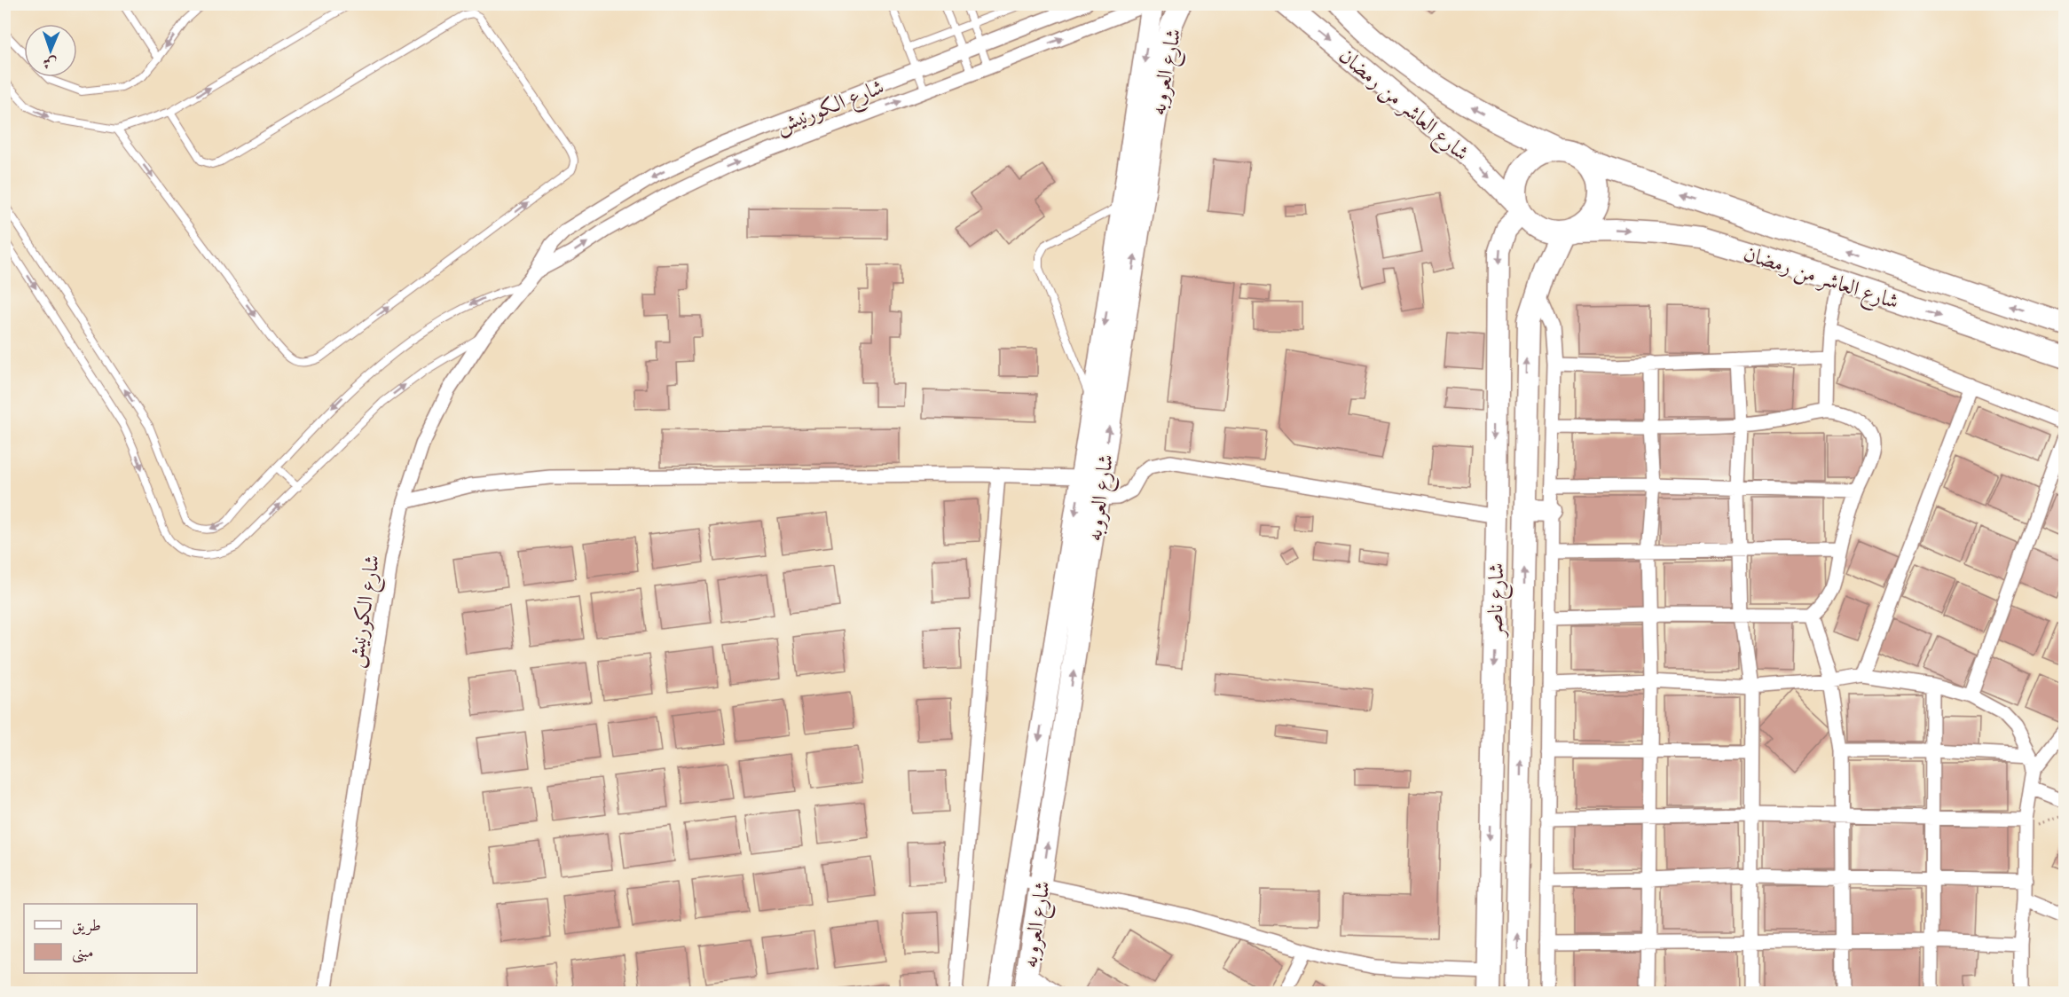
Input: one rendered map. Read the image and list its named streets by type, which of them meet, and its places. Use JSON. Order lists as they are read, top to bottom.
{
  "streets": {
    "main road": ["شارع العروبه", "شارع العاشر من رمضان", "شارع ناصر"],
    "street": ["شارع الكورنيش"]
  },
  "crossings": [
    ["شارع العروبه", "شارع الكورنيش"],
    ["شارع العاشر من رمضان", "شارع ناصر"]
  ],
  "legend": ["طريق", "مبنى"],
  "north": "bottom"
}
